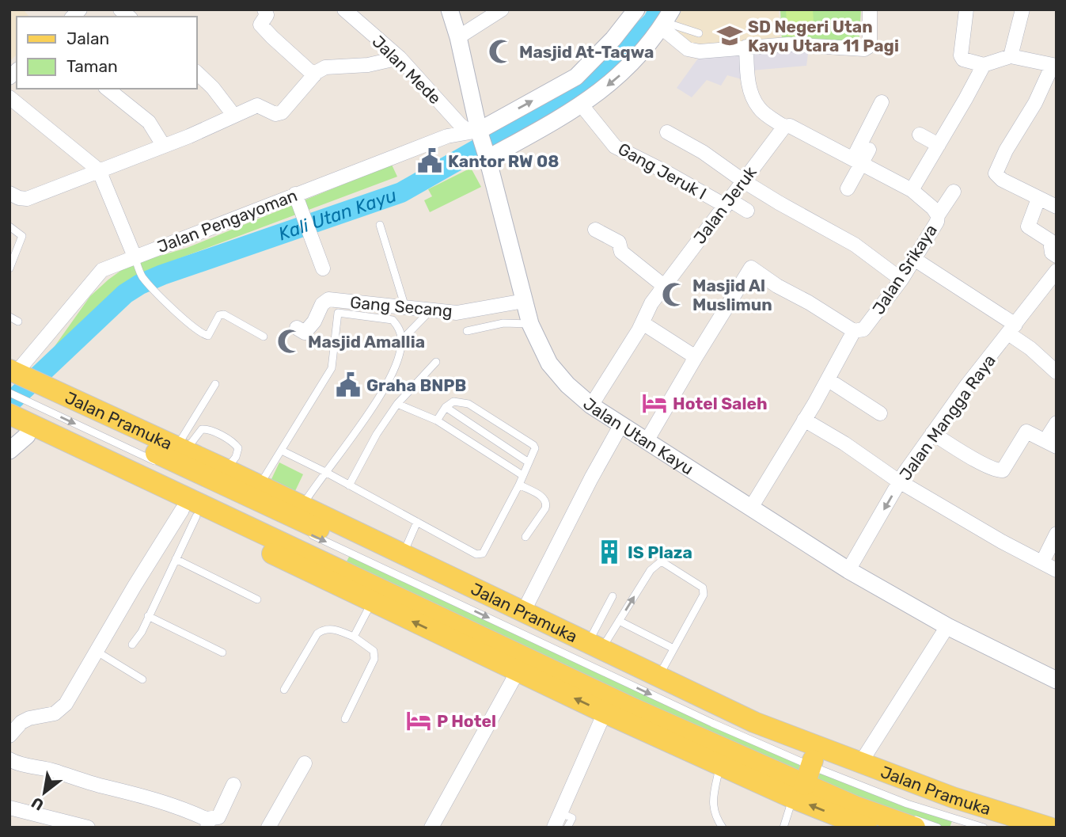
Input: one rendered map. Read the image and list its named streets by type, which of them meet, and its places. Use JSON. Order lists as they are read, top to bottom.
{
  "streets": {
    "main road": ["Jalan Pramuka"],
    "street": [
      "Jalan Mede",
      "Gang Jeruk I",
      "Jalan Jeruk",
      "Jalan Pengayoman",
      "Jalan Srikaya",
      "Gang Secang",
      "Jalan Mangga Raya",
      "Jalan Utan Kayu"
    ]
  },
  "crossings": [
    ["Jalan Mede", "Jalan Pengayoman"],
    ["Jalan Mede", "Jalan Utan Kayu"],
    ["Gang Jeruk I", "Jalan Jeruk"],
    ["Jalan Jeruk", "Jalan Utan Kayu"],
    ["Jalan Pengayoman", "Jalan Pramuka"],
    ["Jalan Pengayoman", "Jalan Utan Kayu"],
    ["Jalan Srikaya", "Jalan Utan Kayu"],
    ["Gang Secang", "Jalan Utan Kayu"],
    ["Jalan Mangga Raya", "Jalan Utan Kayu"]
  ],
  "water": ["Kali Utan Kayu"],
  "places": {
    "school or university": ["SD Negeri Utan Kayu Utara 11 Pagi"],
    "mosque": ["Masjid At-Taqwa", "Masjid Al Muslimun", "Masjid Amallia"],
    "public building": ["Kantor RW 08", "Graha BNPB"],
    "hotel": ["Hotel Saleh", "P Hotel"],
    "building": ["IS Plaza"]
  },
  "legend": ["Jalan", "Taman"],
  "north": "bottom left"
}
